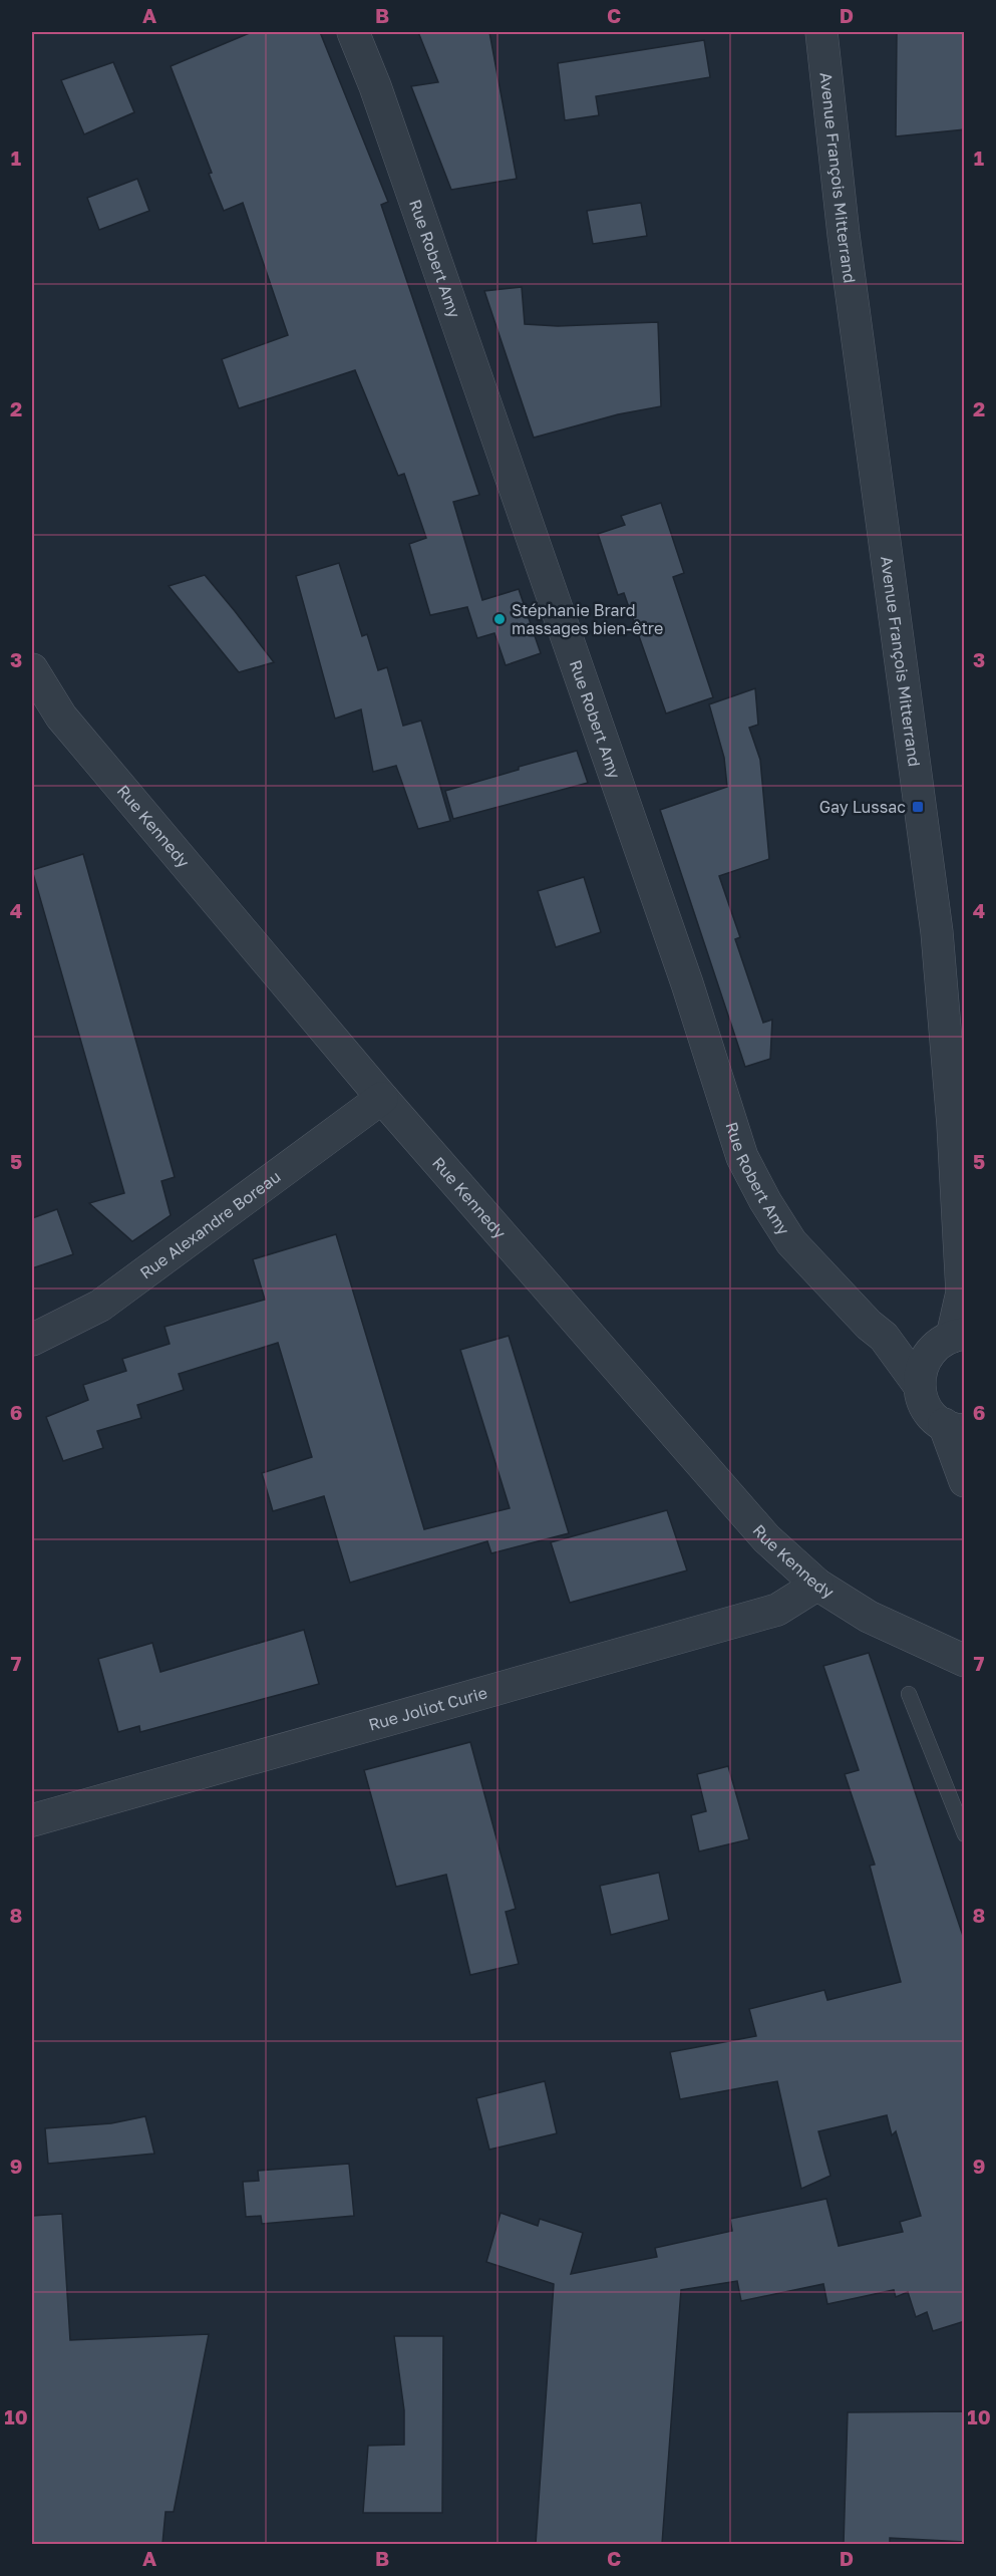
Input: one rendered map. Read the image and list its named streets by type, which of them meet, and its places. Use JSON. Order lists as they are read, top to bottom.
{
  "streets": {
    "street": [
      "Avenue François Mitterrand",
      "Rue Robert Amy",
      "Rue Kennedy",
      "Rue Alexandre Boreau",
      "Rue Joliot Curie"
    ]
  },
  "crossings": [
    ["Avenue François Mitterrand", "Rue Robert Amy"],
    ["Rue Kennedy", "Rue Alexandre Boreau"],
    ["Rue Kennedy", "Rue Joliot Curie"]
  ],
  "places": {
    "other": ["Stéphanie Brard massages bien-être"],
    "transit": ["Gay Lussac"]
  },
  "grid": {
    "columns": [
      "A",
      "B",
      "C",
      "D"
    ],
    "rows": [
      "1",
      "2",
      "3",
      "4",
      "5",
      "6",
      "7",
      "8",
      "9",
      "10"
    ]
  }
}
